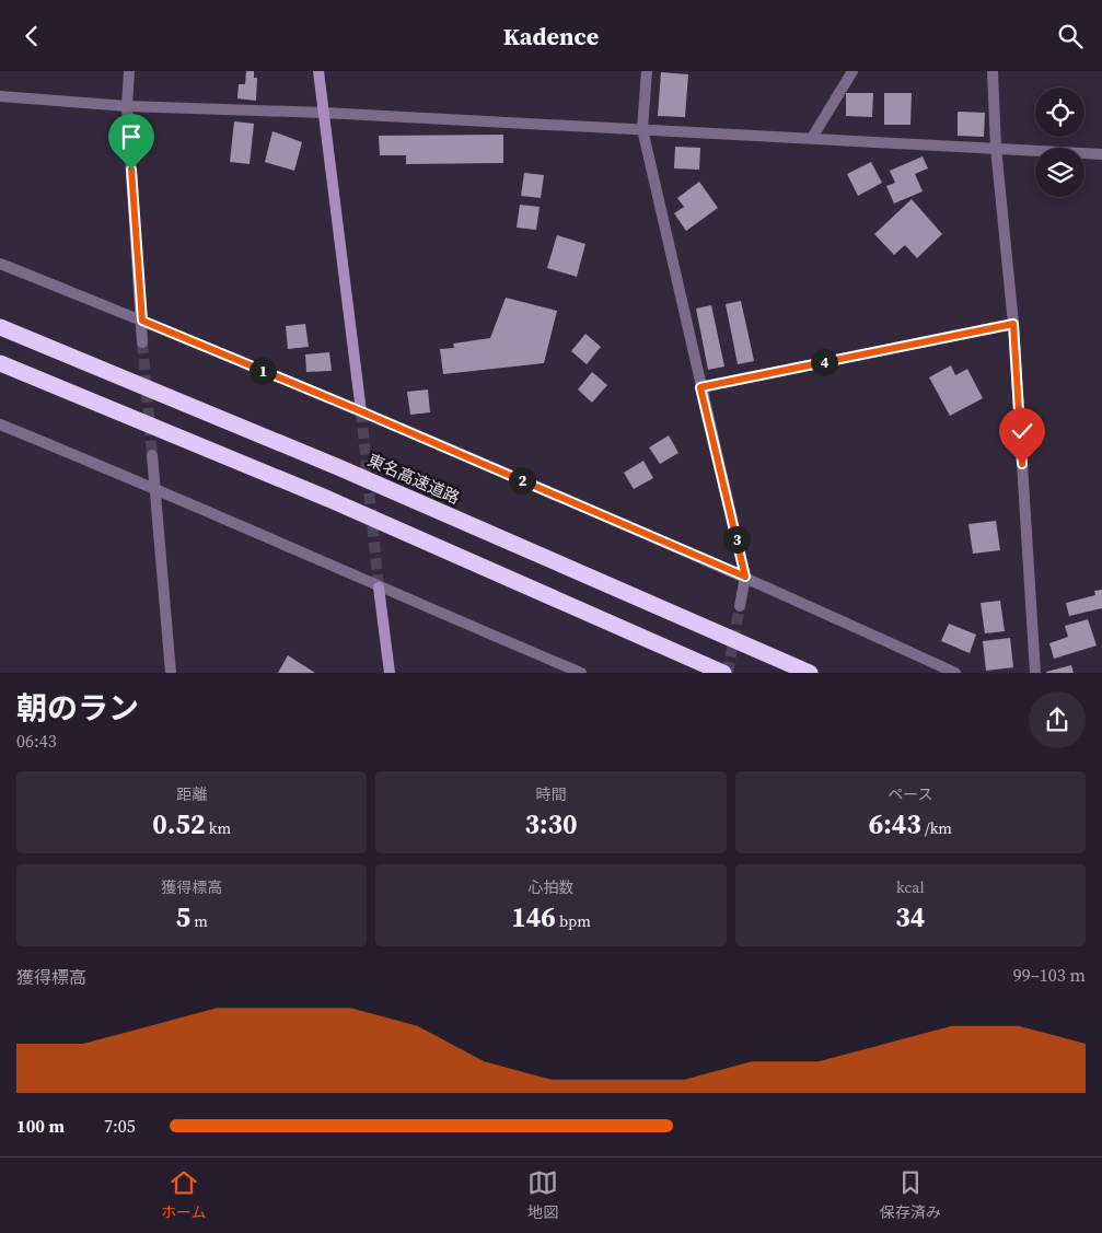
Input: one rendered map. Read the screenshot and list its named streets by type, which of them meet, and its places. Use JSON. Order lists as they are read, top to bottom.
{
  "streets": {
    "highway": ["東名高速道路"]
  },
  "page": {
    "header": "Kadence",
    "pins": [
      "4",
      "1",
      "2",
      "3"
    ],
    "heading": ["朝のラン", "06:43"],
    "stats": [
      ["距離", "0.52 km"],
      ["時間", "3:30"],
      ["ペース", "6:43 /km"],
      ["獲得標高", "5 m"],
      ["心拍数", "146 bpm"],
      ["kcal", "34"]
    ],
    "chart": ["獲得標高", "99–103 m"],
    "list": [
      {
        "name": "100 m",
        "note": "7:05"
      }
    ],
    "tabs": ["ホーム", "地図", "保存済み"]
  }
}
